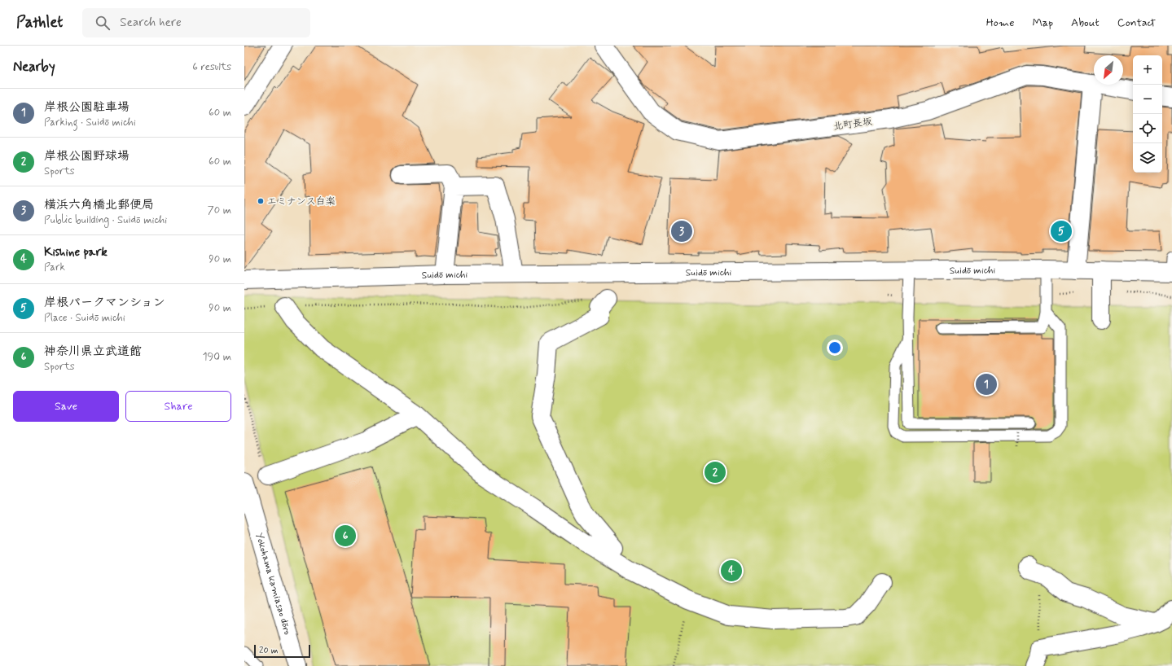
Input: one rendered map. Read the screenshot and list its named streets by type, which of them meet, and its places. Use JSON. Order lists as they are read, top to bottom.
{
  "streets": {
    "street": ["北町長坂", "Suidō michi", "Yokohama kamiasao dōro"]
  },
  "places": ["エミナンス白楽"],
  "scale_bar": "20 m",
  "north": "bottom left",
  "page": {
    "header": "Pathlet",
    "search": "Search here",
    "nav": [
      "Home",
      "Map",
      "About",
      "Contact"
    ],
    "heading": ["Nearby", "6 results"],
    "map_buttons": ["+", "−"],
    "list": [
      {
        "mark": "1",
        "name": "岸根公園駐車場",
        "note": "Parking · Suidō michi",
        "value": "60 m"
      },
      {
        "mark": "2",
        "name": "岸根公園野球場",
        "note": "Sports",
        "value": "60 m"
      },
      {
        "mark": "3",
        "name": "横浜六角橋北郵便局",
        "note": "Public building · Suidō michi",
        "value": "70 m"
      },
      {
        "mark": "4",
        "name": "Kishine park",
        "note": "Park",
        "value": "90 m"
      },
      {
        "mark": "5",
        "name": "岸根パークマンション",
        "note": "Place · Suidō michi",
        "value": "90 m"
      },
      {
        "mark": "6",
        "name": "神奈川県立武道館",
        "note": "Sports",
        "value": "190 m"
      }
    ],
    "pins": [
      "3",
      "5",
      "1",
      "2",
      "6",
      "4"
    ],
    "buttons": ["Save", "Share"],
    "scale": "20 m"
  }
}
